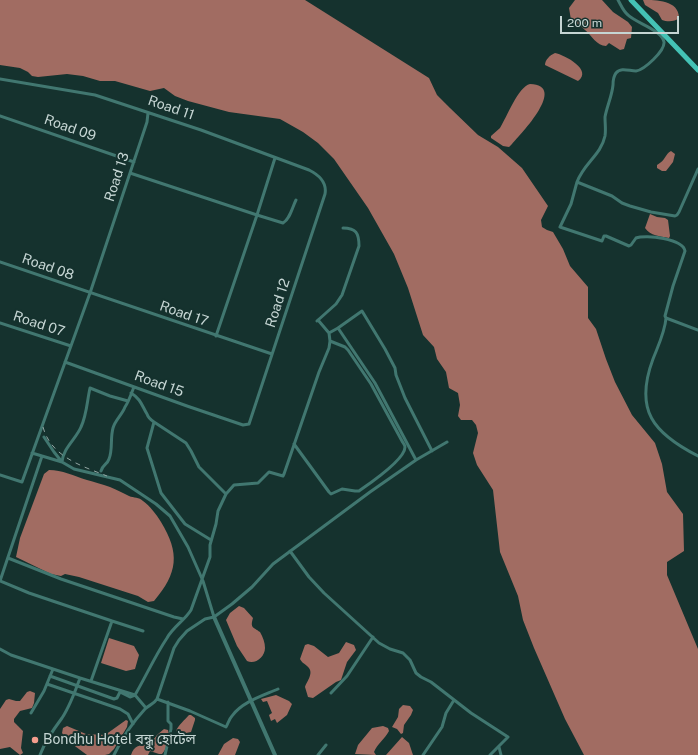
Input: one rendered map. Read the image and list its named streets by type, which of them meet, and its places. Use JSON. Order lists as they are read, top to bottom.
{
  "streets": {
    "street": [
      "Road 11",
      "Road 09",
      "Road 13",
      "Road 08",
      "Road 12",
      "Road 17",
      "Road 07",
      "Road 15"
    ]
  },
  "crossings": [
    ["Road 11", "Road 13"],
    ["Road 11", "Road 12"],
    ["Road 09", "Road 13"],
    ["Road 13", "Road 08"],
    ["Road 13", "Road 17"],
    ["Road 13", "Road 07"],
    ["Road 13", "Road 15"],
    ["Road 08", "Road 17"],
    ["Road 12", "Road 17"],
    ["Road 12", "Road 15"]
  ],
  "places": ["Bondhu Hotel বন্ধু হোটেল"],
  "scale_bar": "200 m"
}
